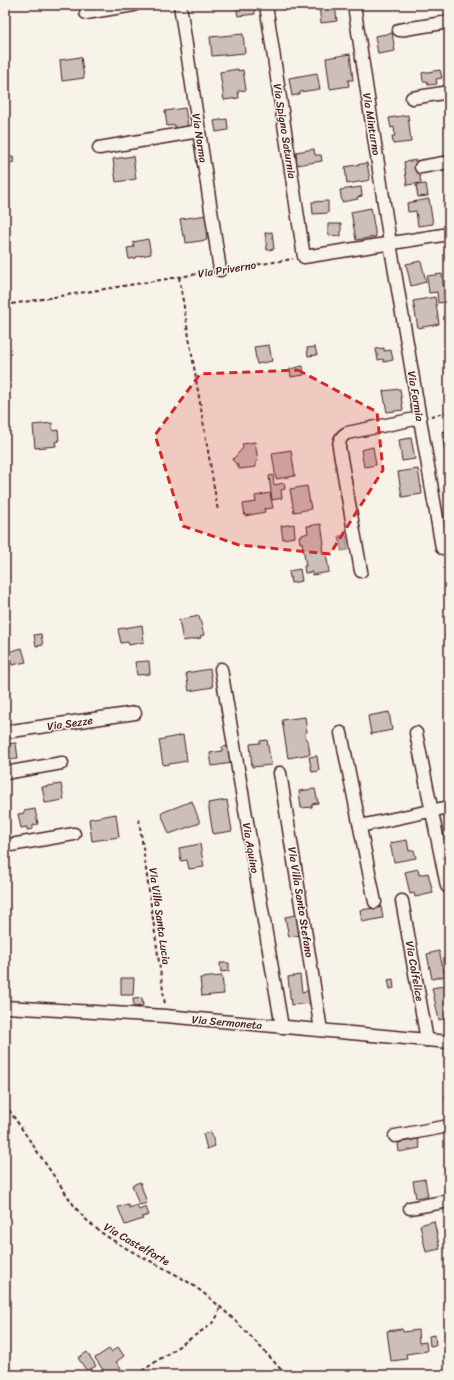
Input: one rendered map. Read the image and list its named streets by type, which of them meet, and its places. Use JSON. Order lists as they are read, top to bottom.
{
  "streets": {
    "street": [
      "Via Minturno",
      "Via Spigno Saturnia",
      "Via Norma",
      "Via Formia",
      "Via Sezze",
      "Via Aquino",
      "Via Villa Santo Stefano",
      "Via Colfelice",
      "Via Sermoneta"
    ],
    "path": ["Via Priverno", "Via Villa Santa Lucia", "Via Castelforte"]
  },
  "crossings": [
    ["Via Minturno", "Via Formia"],
    ["Via Spigno Saturnia", "Via Priverno"],
    ["Via Norma", "Via Priverno"],
    ["Via Aquino", "Via Sermoneta"],
    ["Via Villa Santo Stefano", "Via Sermoneta"],
    ["Via Villa Santa Lucia", "Via Sermoneta"],
    ["Via Colfelice", "Via Sermoneta"]
  ]
}
